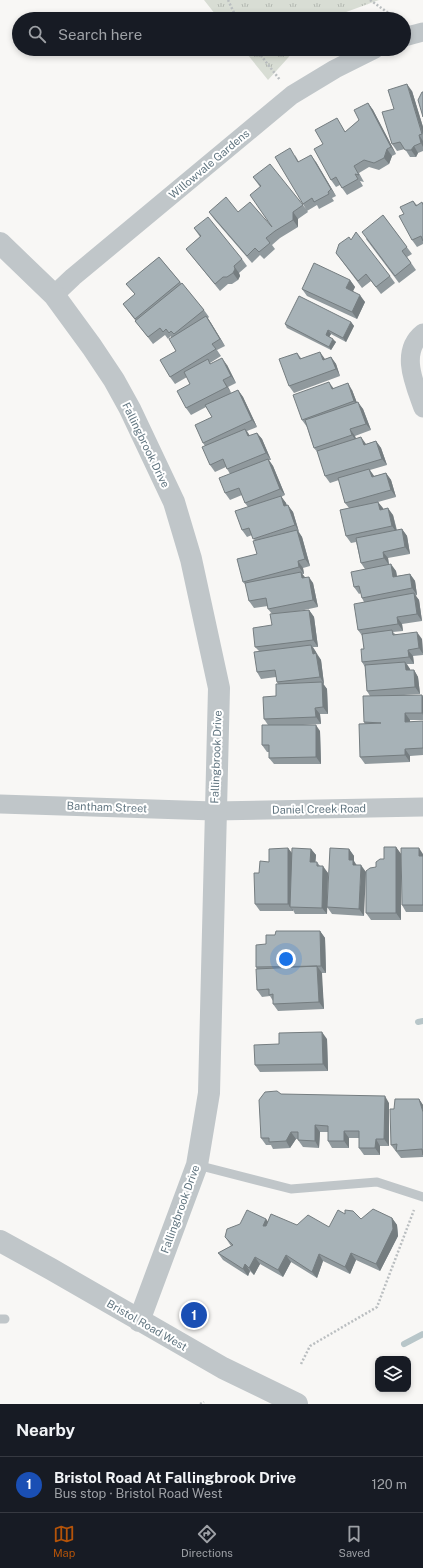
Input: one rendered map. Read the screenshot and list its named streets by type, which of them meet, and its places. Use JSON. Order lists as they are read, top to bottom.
{
  "streets": {
    "street": [
      "Willowvale Gardens",
      "Fallingbrook Drive",
      "Bantham Street",
      "Daniel Creek Road",
      "Bristol Road West"
    ]
  },
  "crossings": [
    ["Willowvale Gardens", "Fallingbrook Drive"],
    ["Fallingbrook Drive", "Bantham Street"],
    ["Fallingbrook Drive", "Daniel Creek Road"],
    ["Fallingbrook Drive", "Bristol Road West"],
    ["Bantham Street", "Daniel Creek Road"]
  ],
  "page": {
    "search": "Search here",
    "pins": "1",
    "heading": "Nearby",
    "list": [
      {
        "mark": "1",
        "name": "Bristol Road At Fallingbrook Drive",
        "note": "Bus stop · Bristol Road West",
        "value": "120 m"
      }
    ],
    "nav": ["Map", "Directions", "Saved"]
  }
}
